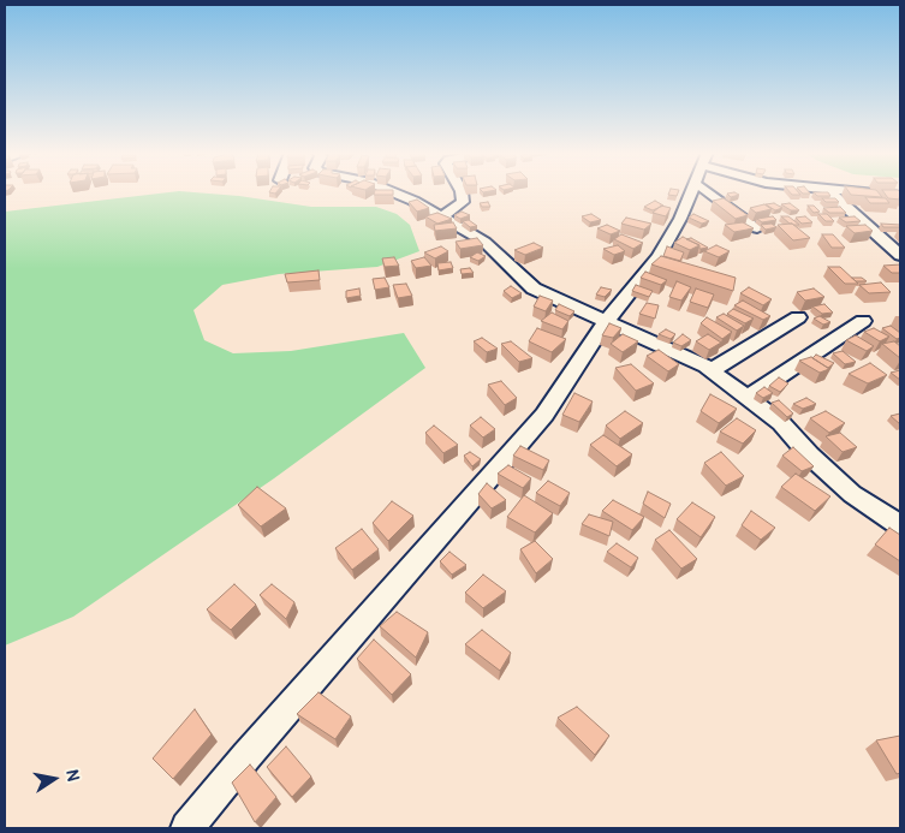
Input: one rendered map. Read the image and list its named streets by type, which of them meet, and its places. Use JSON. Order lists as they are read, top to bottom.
{
  "north": "right"
}
